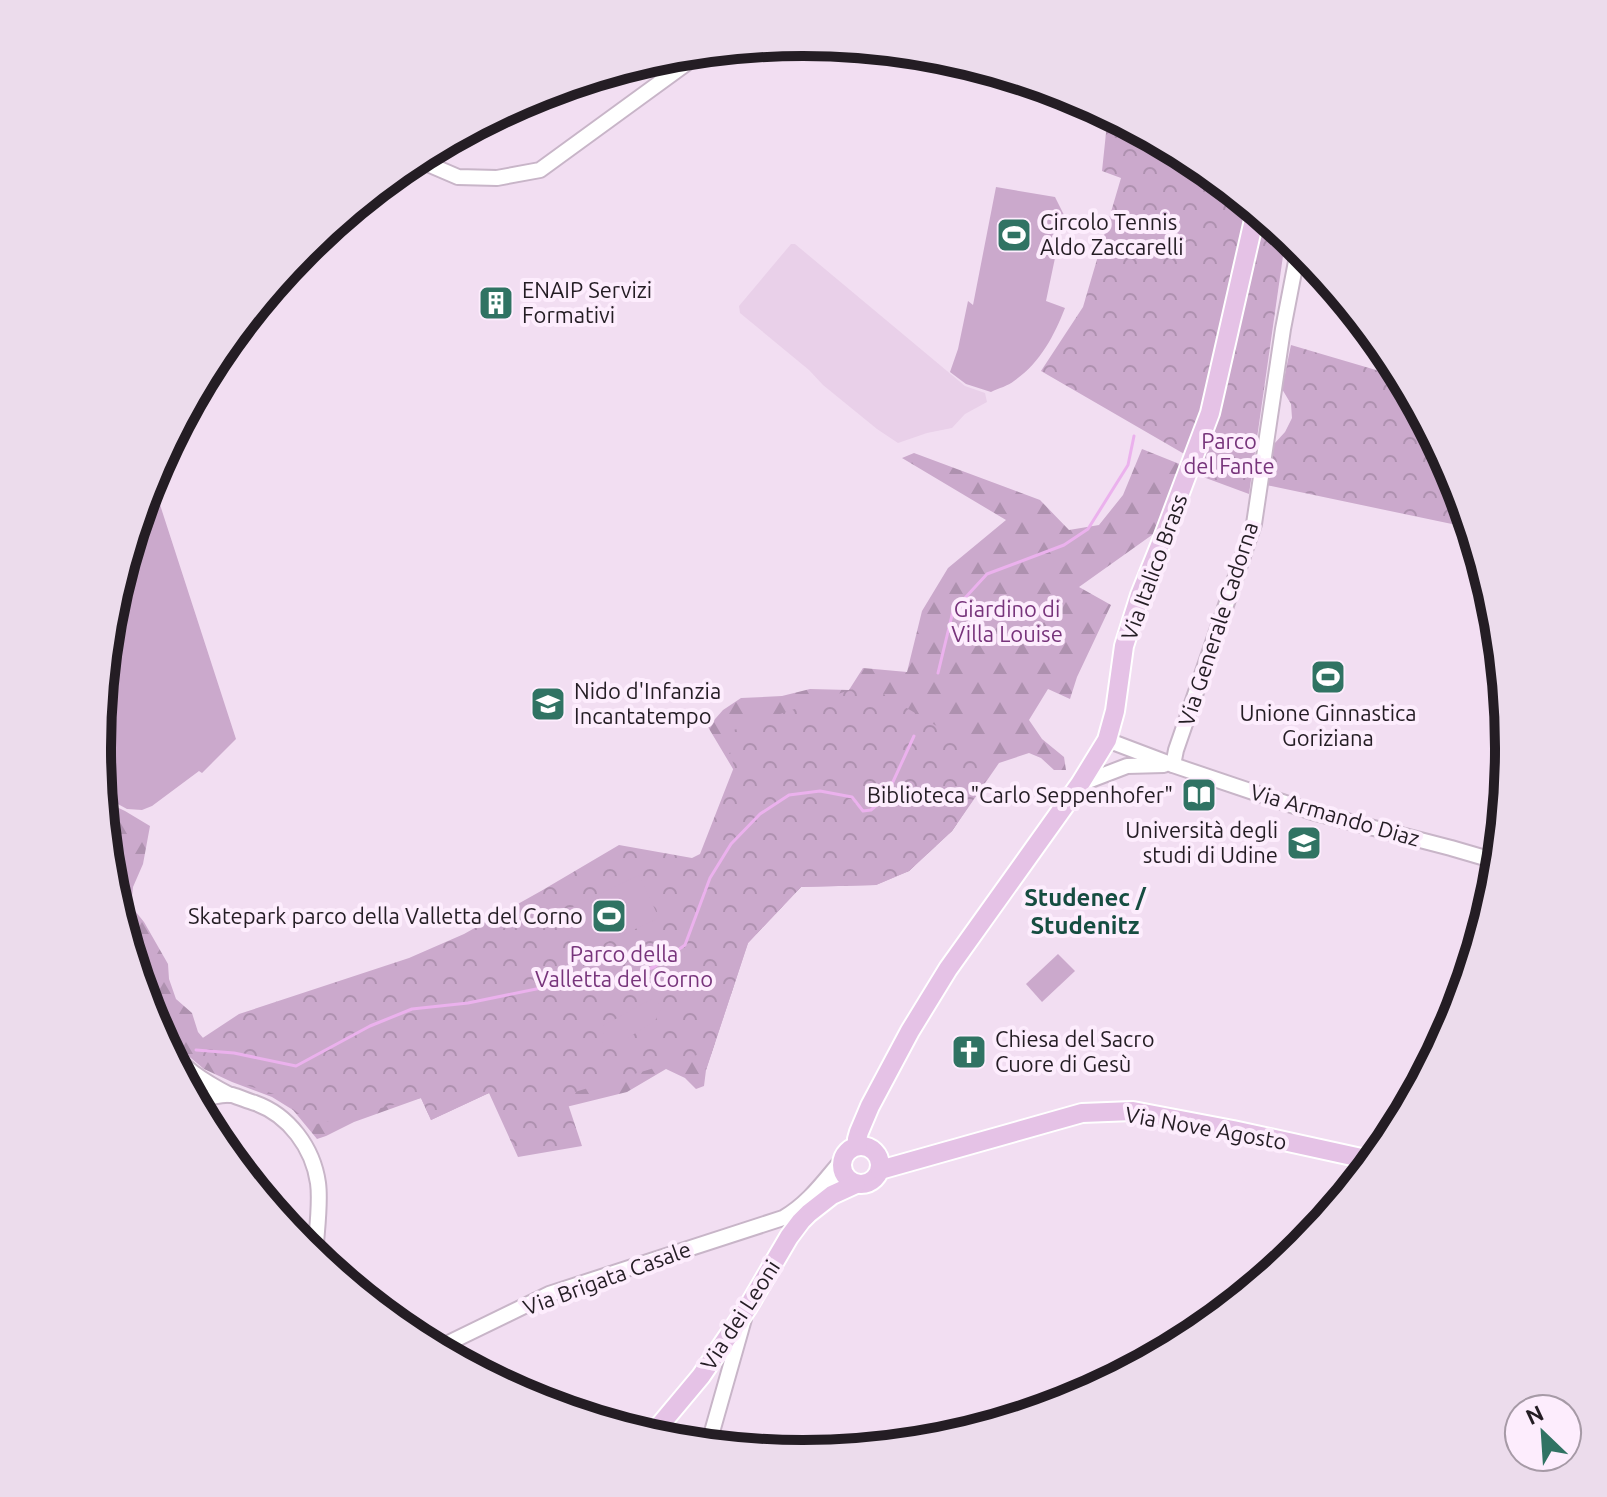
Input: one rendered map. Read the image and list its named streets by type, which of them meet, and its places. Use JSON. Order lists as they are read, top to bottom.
{
  "streets": {
    "main road": [
      "Via Italico Brass",
      "Via Nove Agosto",
      "Via Brigata Casale",
      "Via dei Leoni"
    ],
    "street": ["Via Generale Cadorna", "Via Armando Diaz"]
  },
  "crossings": [
    ["Via Italico Brass", "Via Armando Diaz"],
    ["Via Italico Brass", "Via Brigata Casale"],
    ["Via Italico Brass", "Via dei Leoni"],
    ["Via Generale Cadorna", "Via Armando Diaz"],
    ["Via Nove Agosto", "Via Brigata Casale"],
    ["Via Brigata Casale", "Via dei Leoni"]
  ],
  "districts": ["Studenec / Studenitz"],
  "parks": ["Parco del Fante", "Giardino di Villa Louise", "Parco della Valletta del Corno"],
  "places": {
    "sports": ["Circolo Tennis Aldo Zaccarelli", "Unione Ginnastica Goriziana", "Skatepark parco della Valletta del Corno"],
    "building": ["ENAIP Servizi Formativi"],
    "school or university": ["Nido d'Infanzia Incantatempo", "Università degli studi di Udine"],
    "library": ["Biblioteca \"Carlo Seppenhofer\""],
    "church": ["Chiesa del Sacro Cuore di Gesù"]
  },
  "north": "top left"
}
